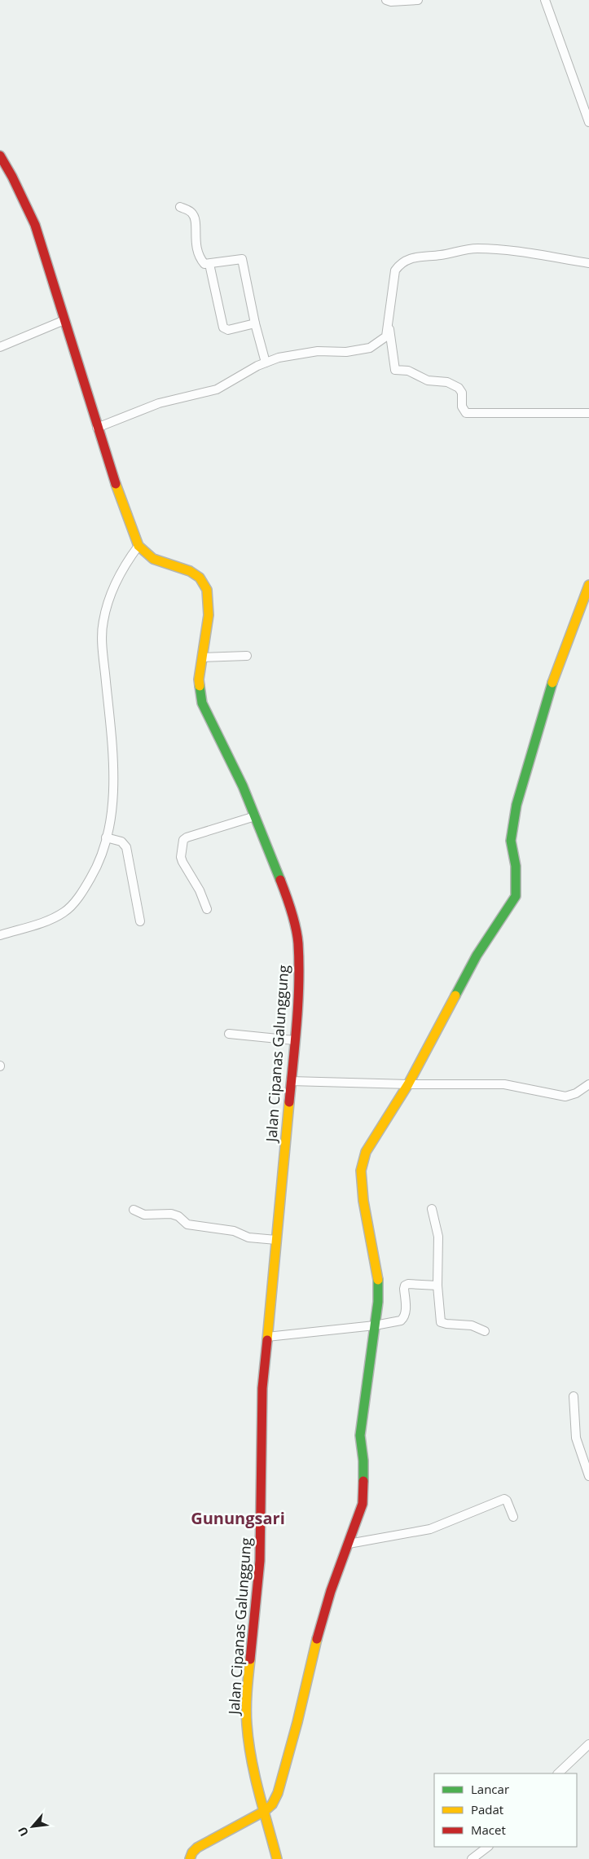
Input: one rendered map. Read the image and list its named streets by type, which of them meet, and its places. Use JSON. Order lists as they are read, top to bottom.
{
  "streets": {
    "street": ["Jalan Cipanas Galunggung"]
  },
  "districts": ["Gunungsari"],
  "legend": ["Lancar", "Padat", "Macet"],
  "north": "bottom left"
}
